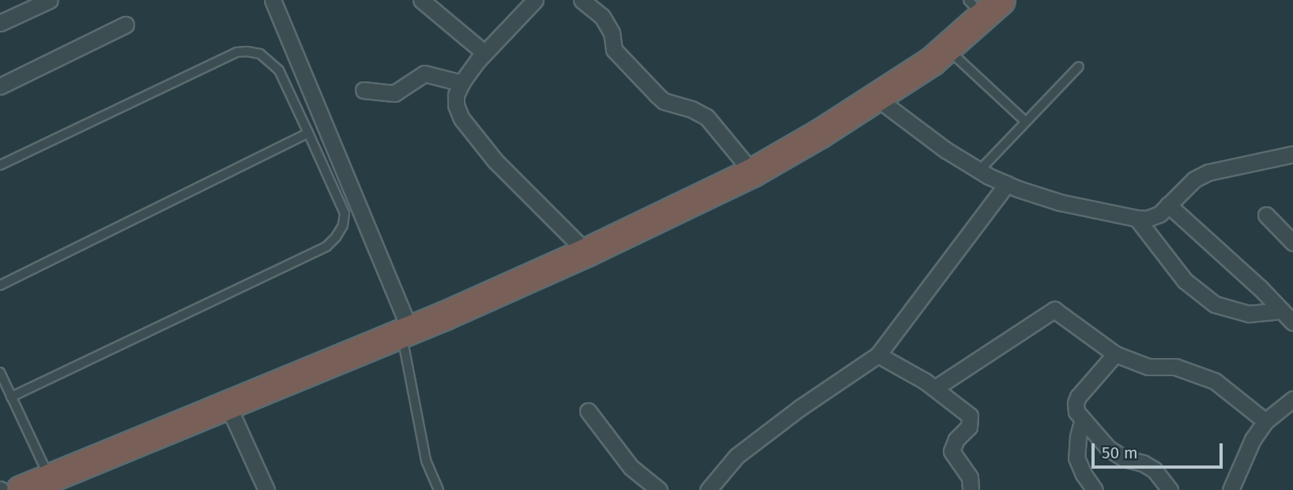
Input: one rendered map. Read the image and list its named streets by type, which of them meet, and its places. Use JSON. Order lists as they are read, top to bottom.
{
  "scale_bar": "50 m"
}
